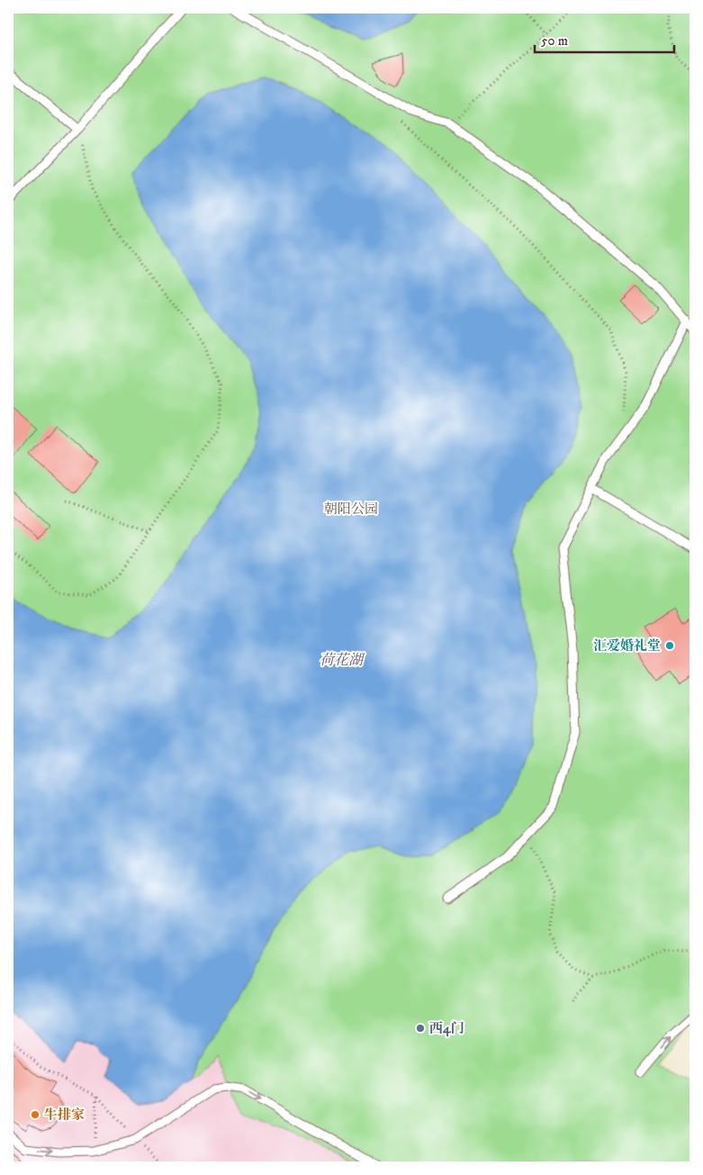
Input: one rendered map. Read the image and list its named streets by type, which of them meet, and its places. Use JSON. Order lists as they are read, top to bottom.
{
  "water": ["荷花湖"],
  "parks": ["朝阳公园"],
  "places": ["汇爱婚礼堂", "西4门", "牛排家"],
  "scale_bar": "50 m"
}
